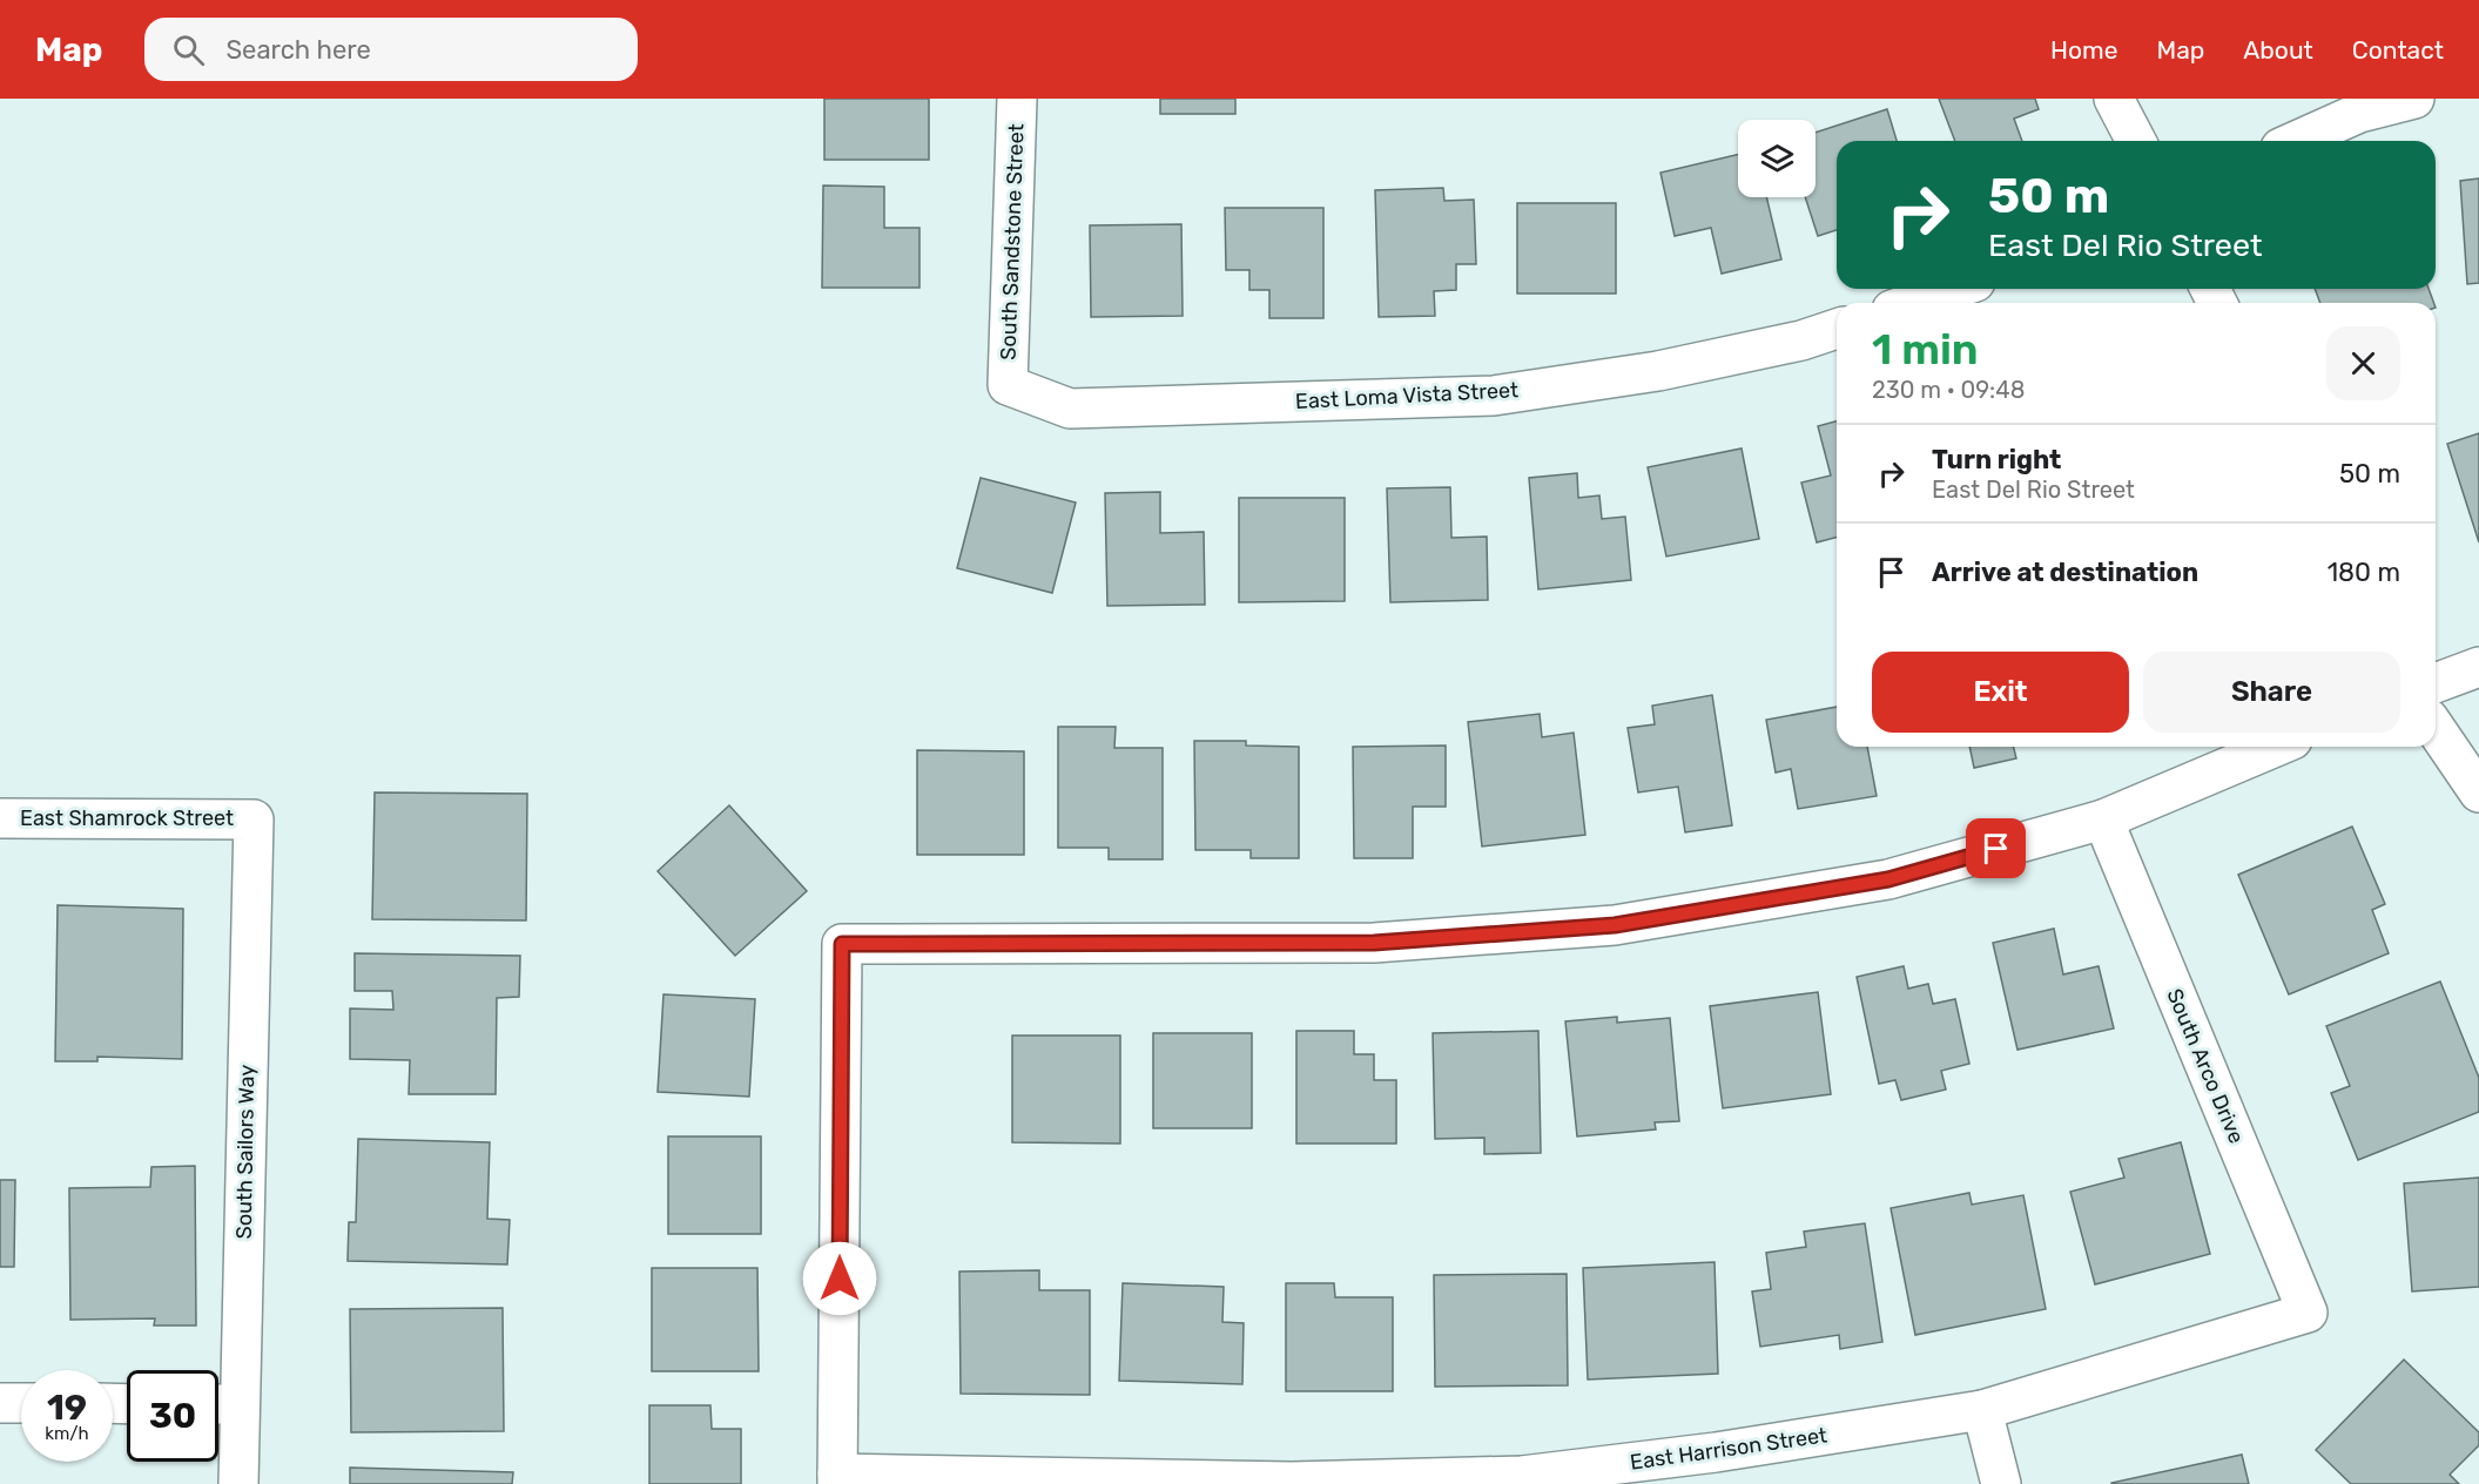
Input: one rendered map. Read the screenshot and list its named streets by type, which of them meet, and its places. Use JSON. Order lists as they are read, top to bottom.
{
  "streets": {
    "street": [
      "South Sandstone Street",
      "East Loma Vista Street",
      "East Shamrock Street",
      "South Arco Drive",
      "South Sailors Way",
      "East Harrison Street"
    ]
  },
  "crossings": [
    ["South Sandstone Street", "East Loma Vista Street"],
    ["East Shamrock Street", "South Sailors Way"],
    ["South Arco Drive", "East Harrison Street"]
  ],
  "page": {
    "header": "Map",
    "search": "Search here",
    "nav": [
      "Home",
      "Map",
      "About",
      "Contact"
    ],
    "turn": ["50 m", "East Del Rio Street"],
    "heading": ["1 min", "230 m · 09:48"],
    "list": [
      {
        "name": "Turn right",
        "note": "East Del Rio Street",
        "value": "50 m"
      },
      {
        "name": "Arrive at destination",
        "value": "180 m"
      }
    ],
    "buttons": ["Exit", "Share"],
    "speed": "19 km/h",
    "limit": "30"
  }
}
